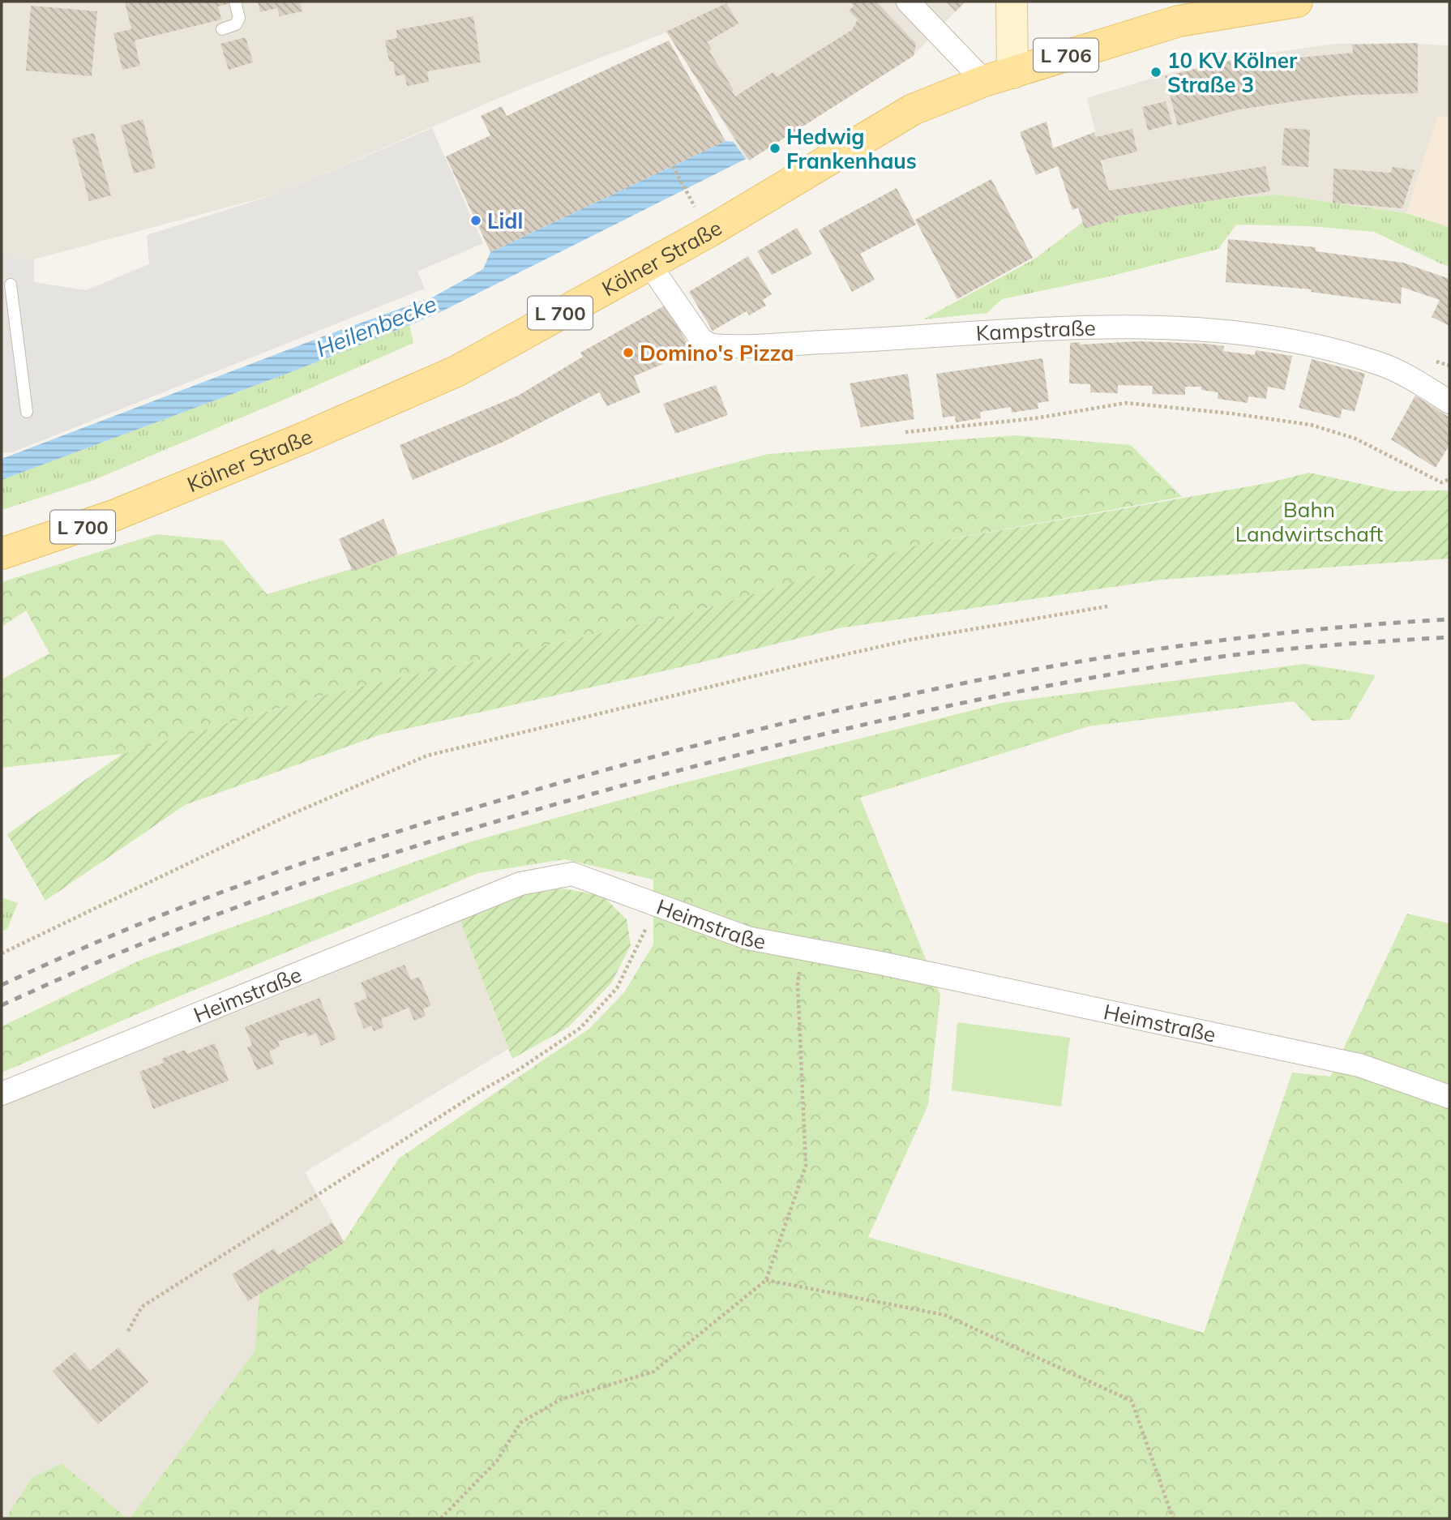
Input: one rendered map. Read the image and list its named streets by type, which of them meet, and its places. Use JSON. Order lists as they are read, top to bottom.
{
  "streets": {
    "main road": ["L 706", "Kölner Straße", "L 700"],
    "street": ["Kampstraße", "Heimstraße"]
  },
  "crossings": [
    ["Kölner Straße", "Kampstraße"]
  ],
  "water": ["Heilenbecke"],
  "parks": ["Bahn Landwirtschaft"],
  "places": [
    "10 KV Kölner Straße 3",
    "Hedwig Frankenhaus",
    "Lidl",
    "Domino's Pizza"
  ]
}
